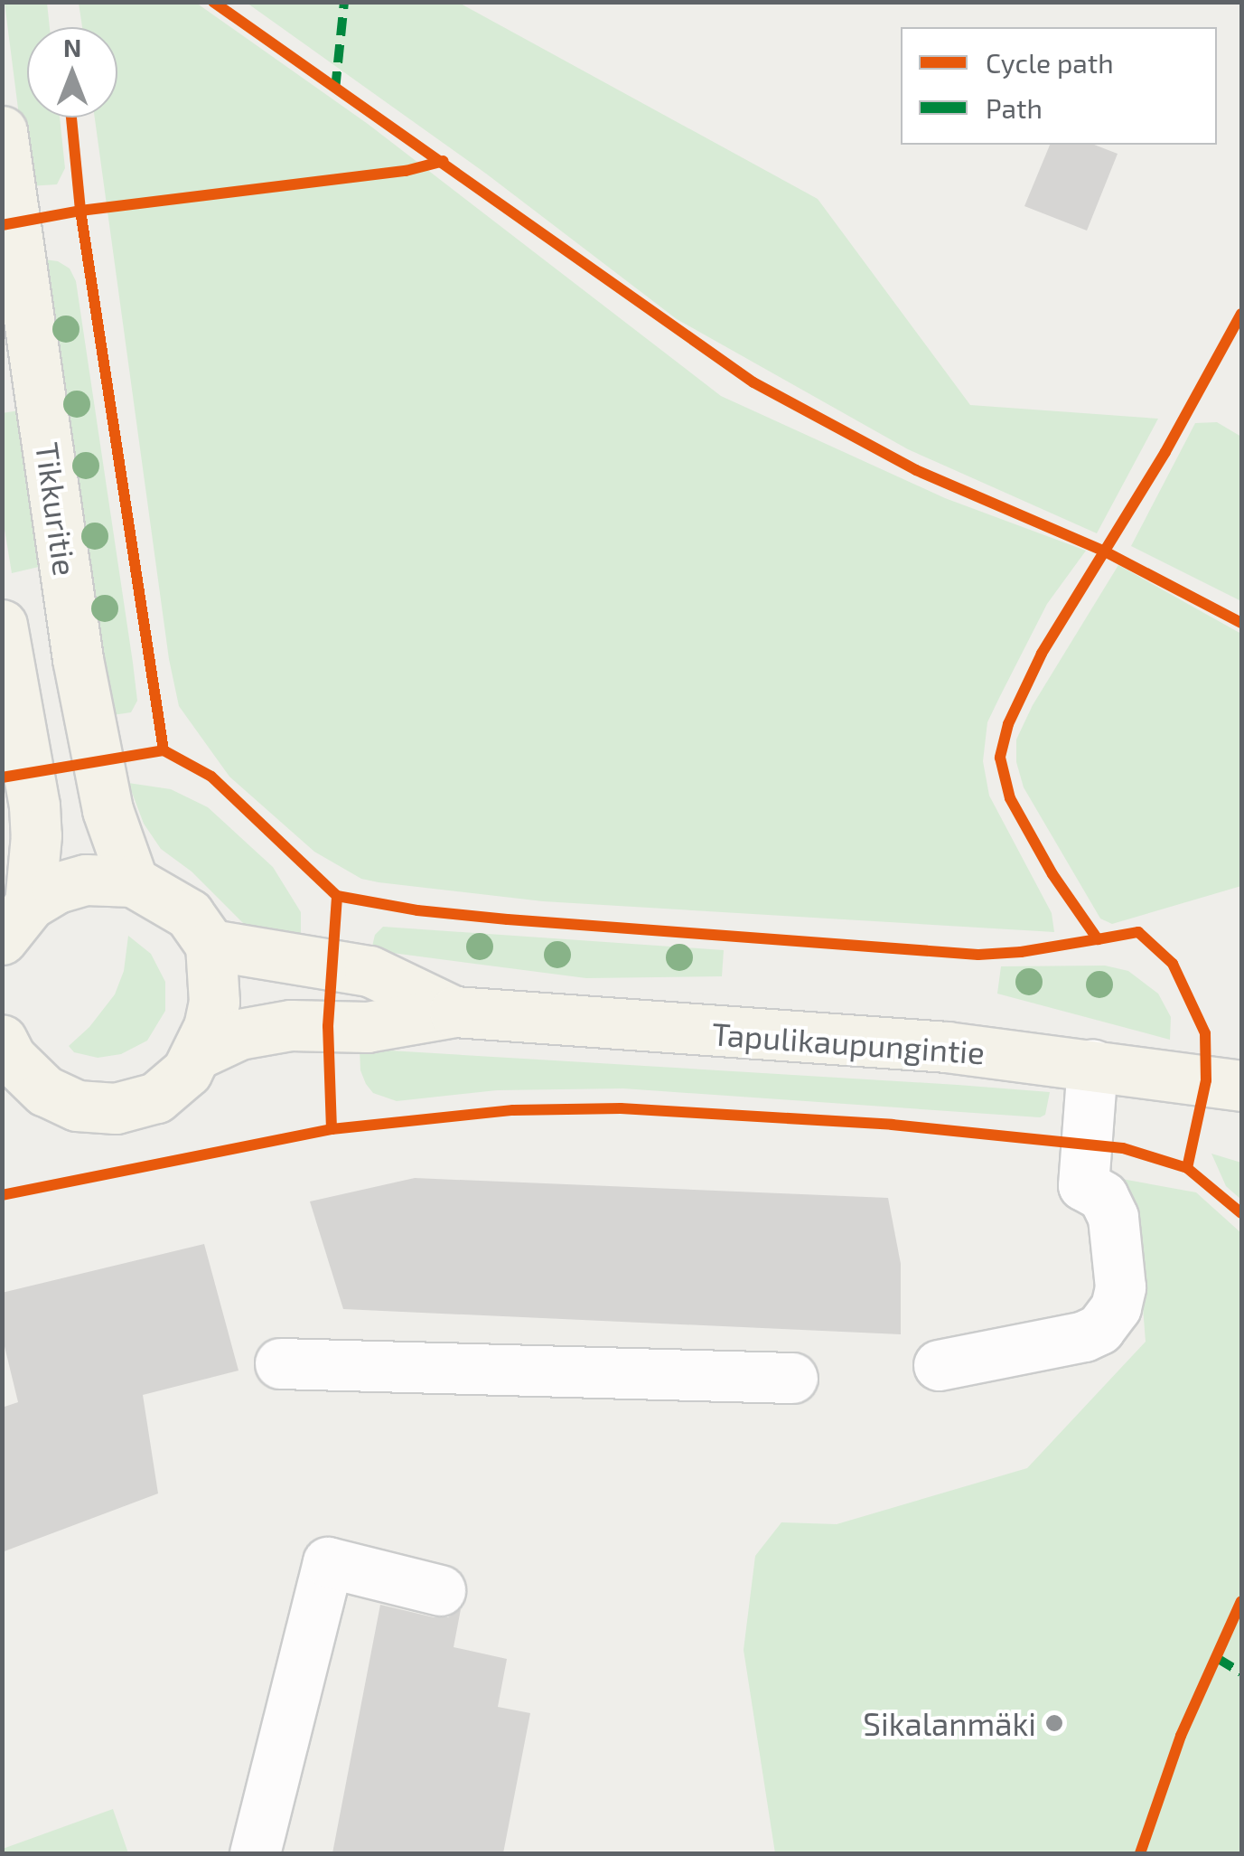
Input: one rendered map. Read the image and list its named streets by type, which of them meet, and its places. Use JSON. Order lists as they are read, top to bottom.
{
  "streets": {
    "main road": ["Tikkuritie", "Tapulikaupungintie"]
  },
  "places": ["Sikalanmäki"],
  "legend": ["Cycle path", "Path"],
  "north": "top"
}
